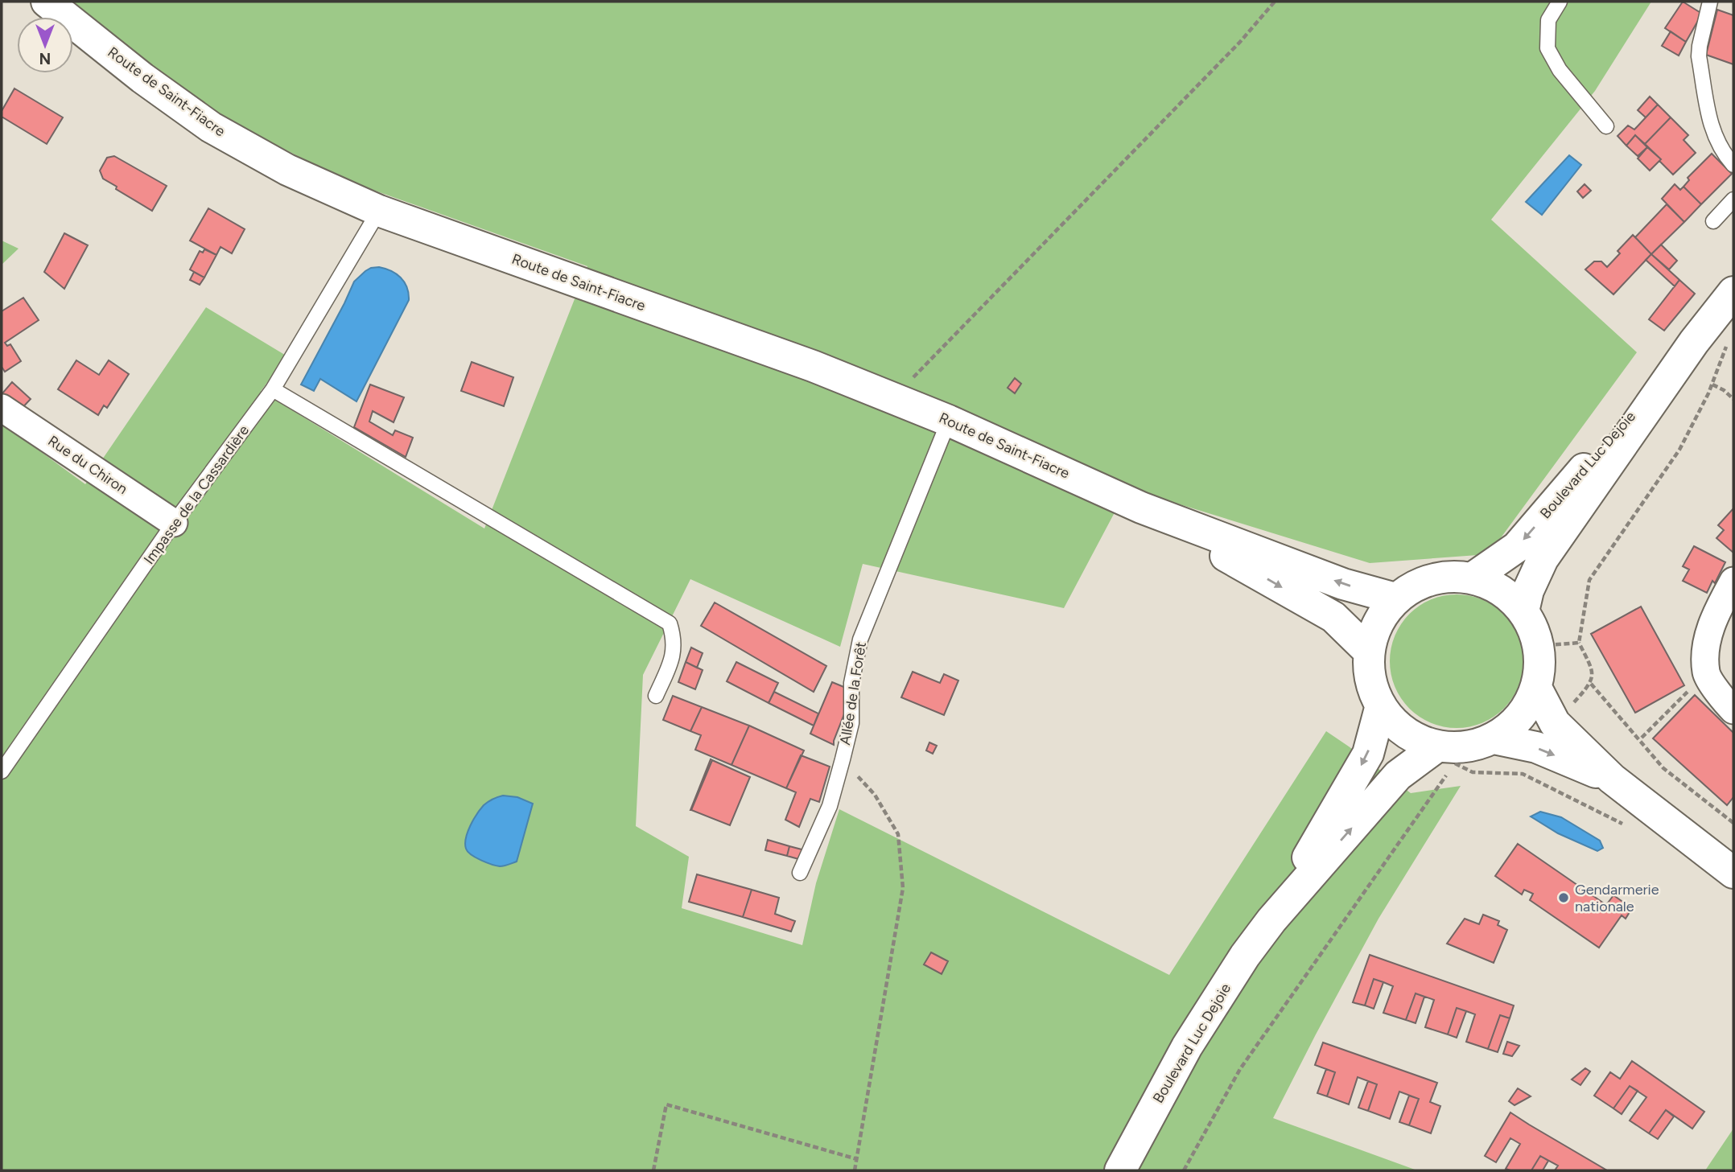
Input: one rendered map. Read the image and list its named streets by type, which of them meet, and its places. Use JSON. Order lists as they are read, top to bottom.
{
  "streets": {
    "main road": ["Route de Saint-Fiacre", "Boulevard Luc Dejoie"],
    "street": ["Rue du Chiron"],
    "lane": ["Impasse de la Cassardière", "Allée de la Forêt"]
  },
  "crossings": [
    ["Route de Saint-Fiacre", "Boulevard Luc Dejoie"],
    ["Route de Saint-Fiacre", "Impasse de la Cassardière"],
    ["Route de Saint-Fiacre", "Allée de la Forêt"],
    ["Rue du Chiron", "Impasse de la Cassardière"]
  ],
  "places": ["Gendarmerie nationale"],
  "north": "bottom"
}
